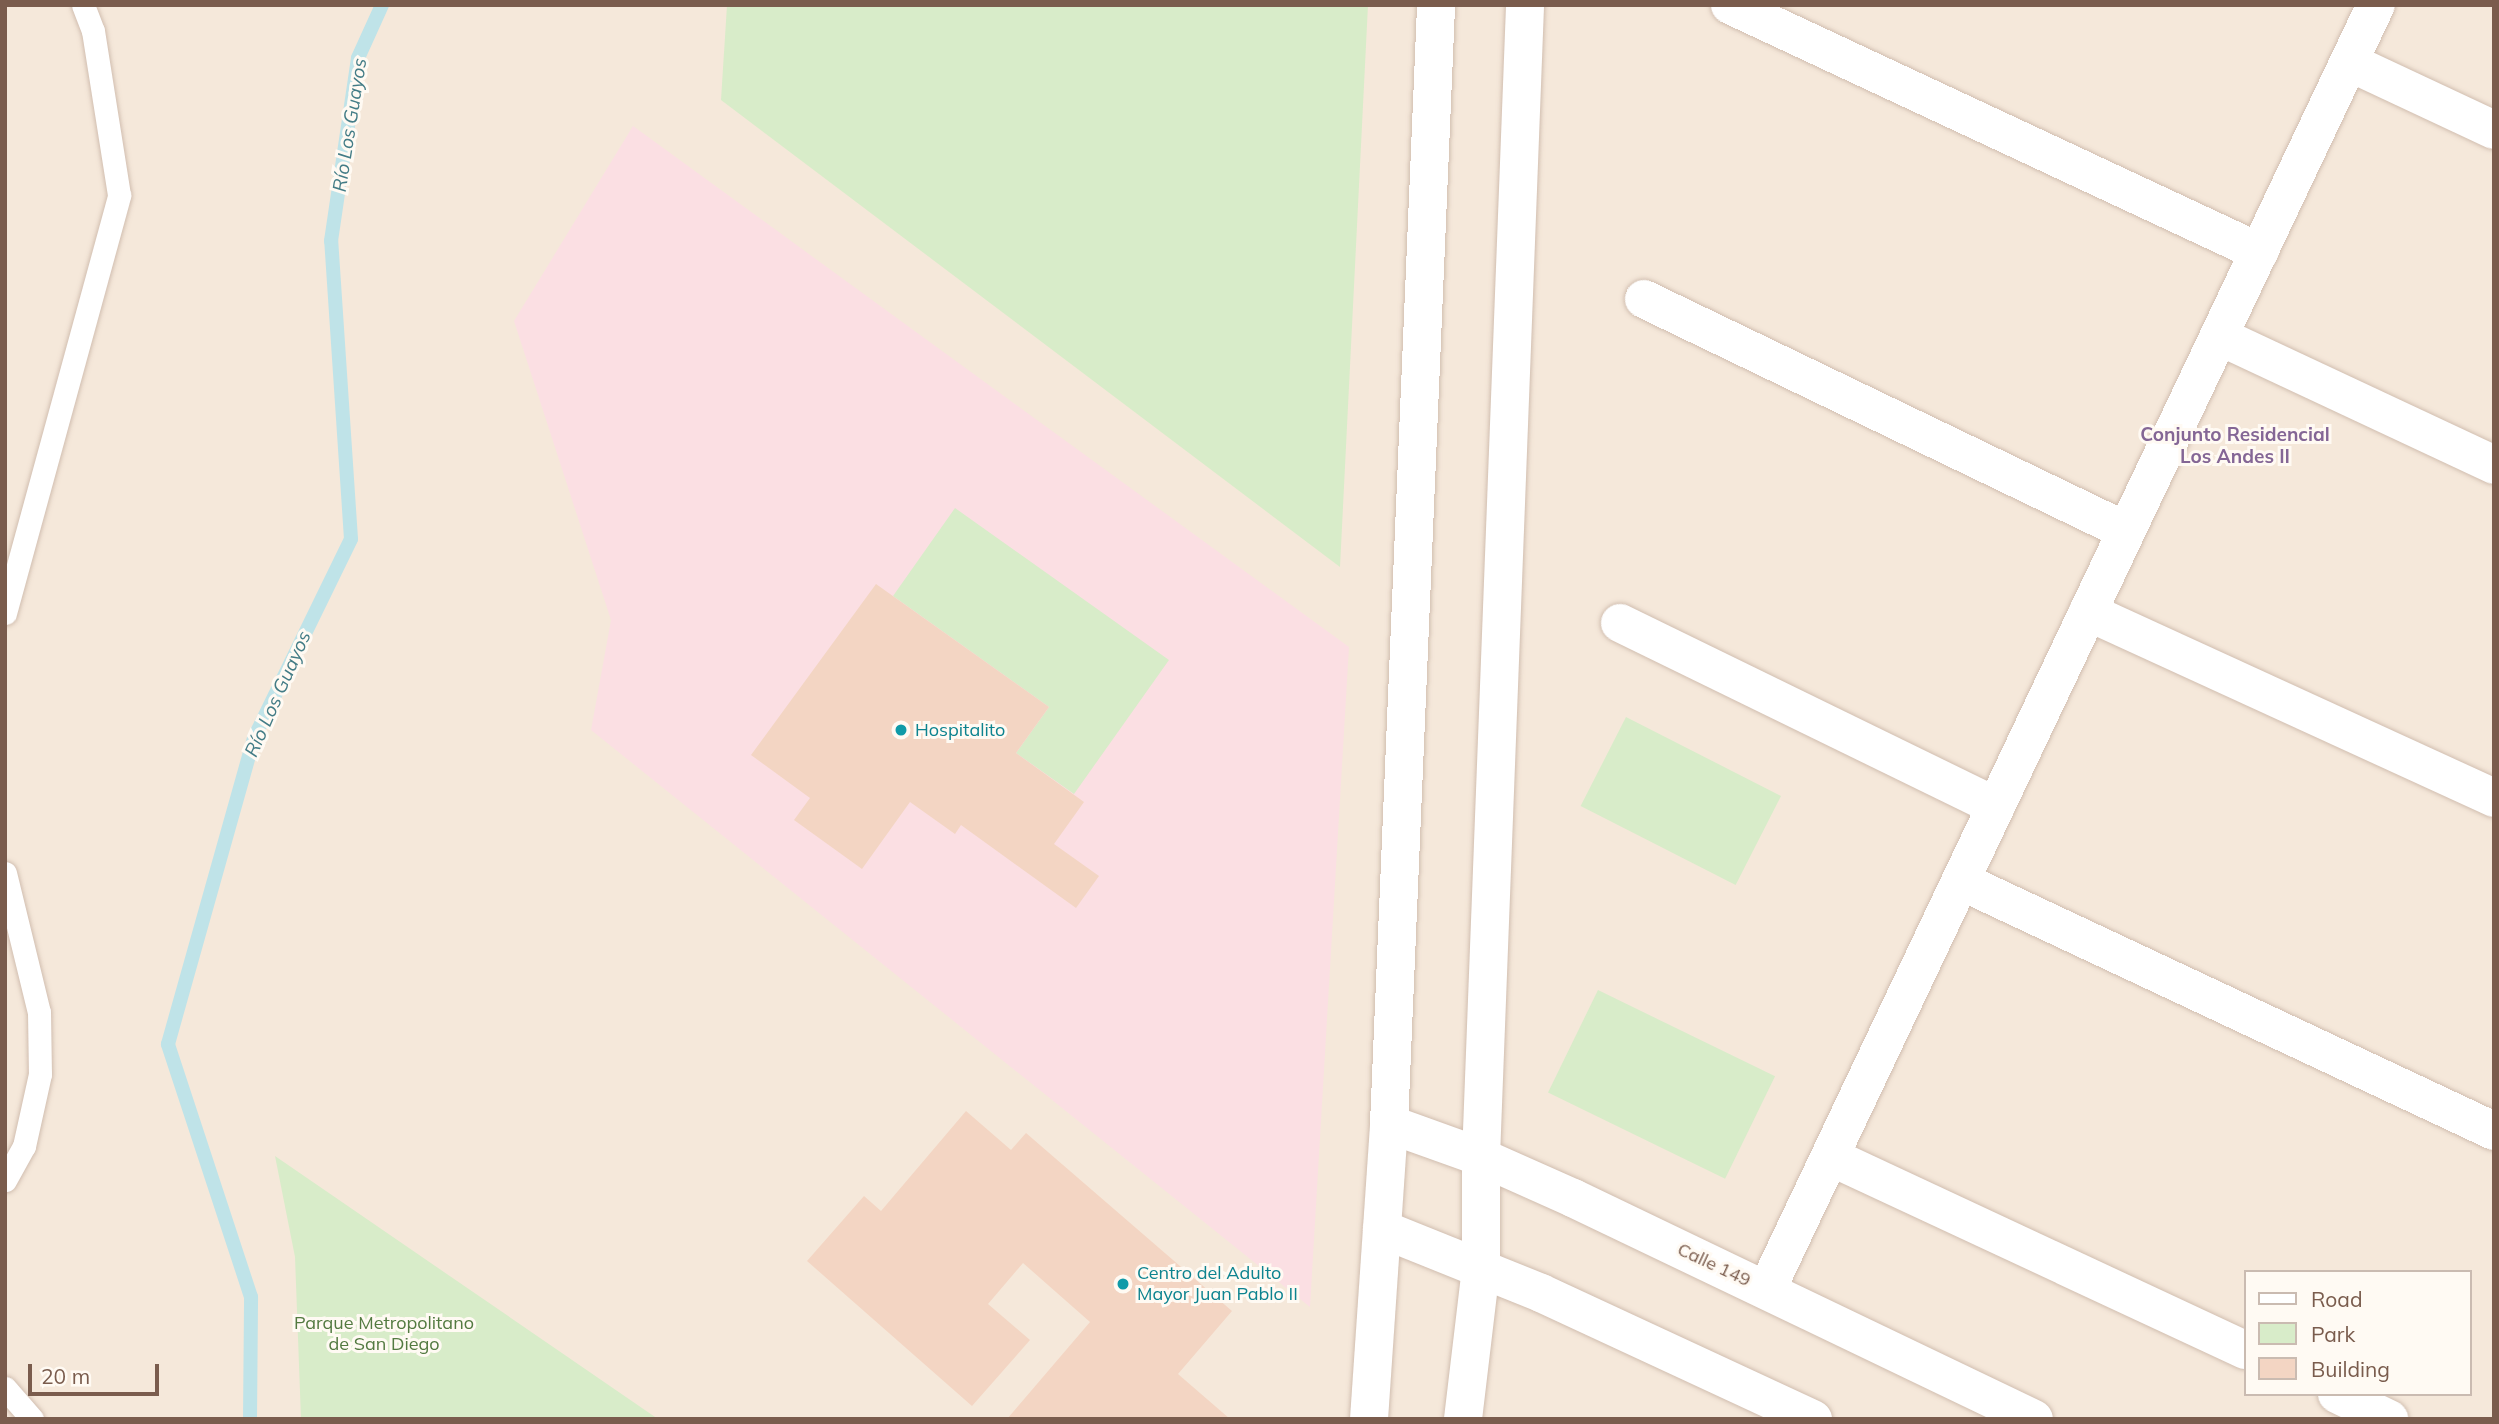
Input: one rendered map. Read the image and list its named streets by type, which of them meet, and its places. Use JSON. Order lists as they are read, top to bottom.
{
  "streets": {
    "street": ["Calle 149"]
  },
  "districts": ["Conjunto Residencial Los Andes II"],
  "water": ["Río Los Guayos"],
  "parks": ["Parque Metropolitano de San Diego"],
  "places": ["Hospitalito", "Centro del Adulto Mayor Juan Pablo II"],
  "legend": ["Road", "Park", "Building"],
  "scale_bar": "20 m"
}
